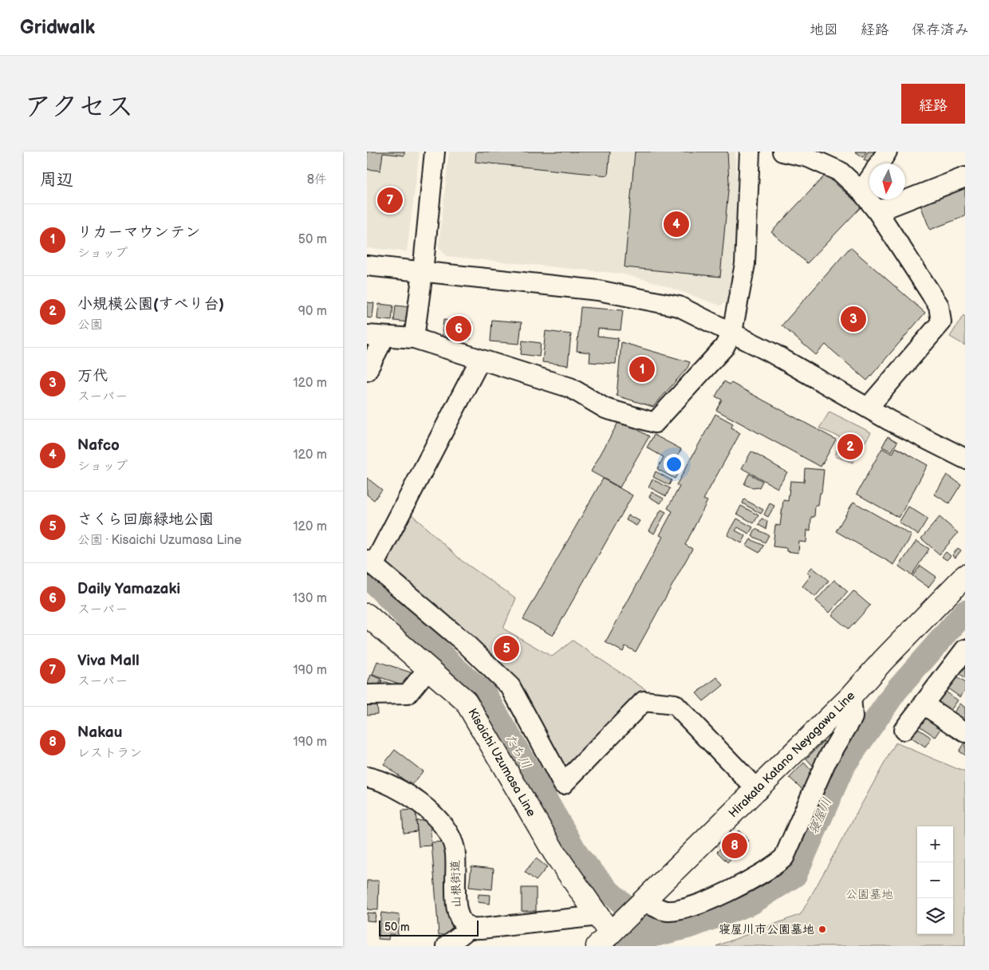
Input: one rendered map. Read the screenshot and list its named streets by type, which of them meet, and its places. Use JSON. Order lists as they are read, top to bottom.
{
  "streets": {
    "main road": ["Hirakata Katano Neyagawa Line", "Kisaichi Uzumasa Line"],
    "street": ["山根街道"]
  },
  "crossings": [
    ["Hirakata Katano Neyagawa Line", "Kisaichi Uzumasa Line"]
  ],
  "water": ["たち川", "寝屋川"],
  "parks": ["公園墓地"],
  "places": ["寝屋川市公園墓地"],
  "scale_bar": "50 m",
  "north": "bottom",
  "page": {
    "header": "Gridwalk",
    "nav": ["地図", "経路", "保存済み"],
    "title": "アクセス",
    "buttons": "経路",
    "heading": ["周辺", "8件"],
    "pins": [
      "7",
      "4",
      "3",
      "6",
      "1",
      "2",
      "5",
      "8"
    ],
    "list": [
      {
        "mark": "1",
        "name": "リカーマウンテン",
        "note": "ショップ",
        "value": "50 m"
      },
      {
        "mark": "2",
        "name": "小規模公園(すべり台)",
        "note": "公園",
        "value": "90 m"
      },
      {
        "mark": "3",
        "name": "万代",
        "note": "スーパー",
        "value": "120 m"
      },
      {
        "mark": "4",
        "name": "Nafco",
        "note": "ショップ",
        "value": "120 m"
      },
      {
        "mark": "5",
        "name": "さくら回廊緑地公園",
        "note": "公園 · Kisaichi Uzumasa Line",
        "value": "120 m"
      },
      {
        "mark": "6",
        "name": "Daily Yamazaki",
        "note": "スーパー",
        "value": "130 m"
      },
      {
        "mark": "7",
        "name": "Viva Mall",
        "note": "スーパー",
        "value": "190 m"
      },
      {
        "mark": "8",
        "name": "Nakau",
        "note": "レストラン",
        "value": "190 m"
      }
    ],
    "map_buttons": ["+", "−"],
    "scale": "50 m"
  }
}
